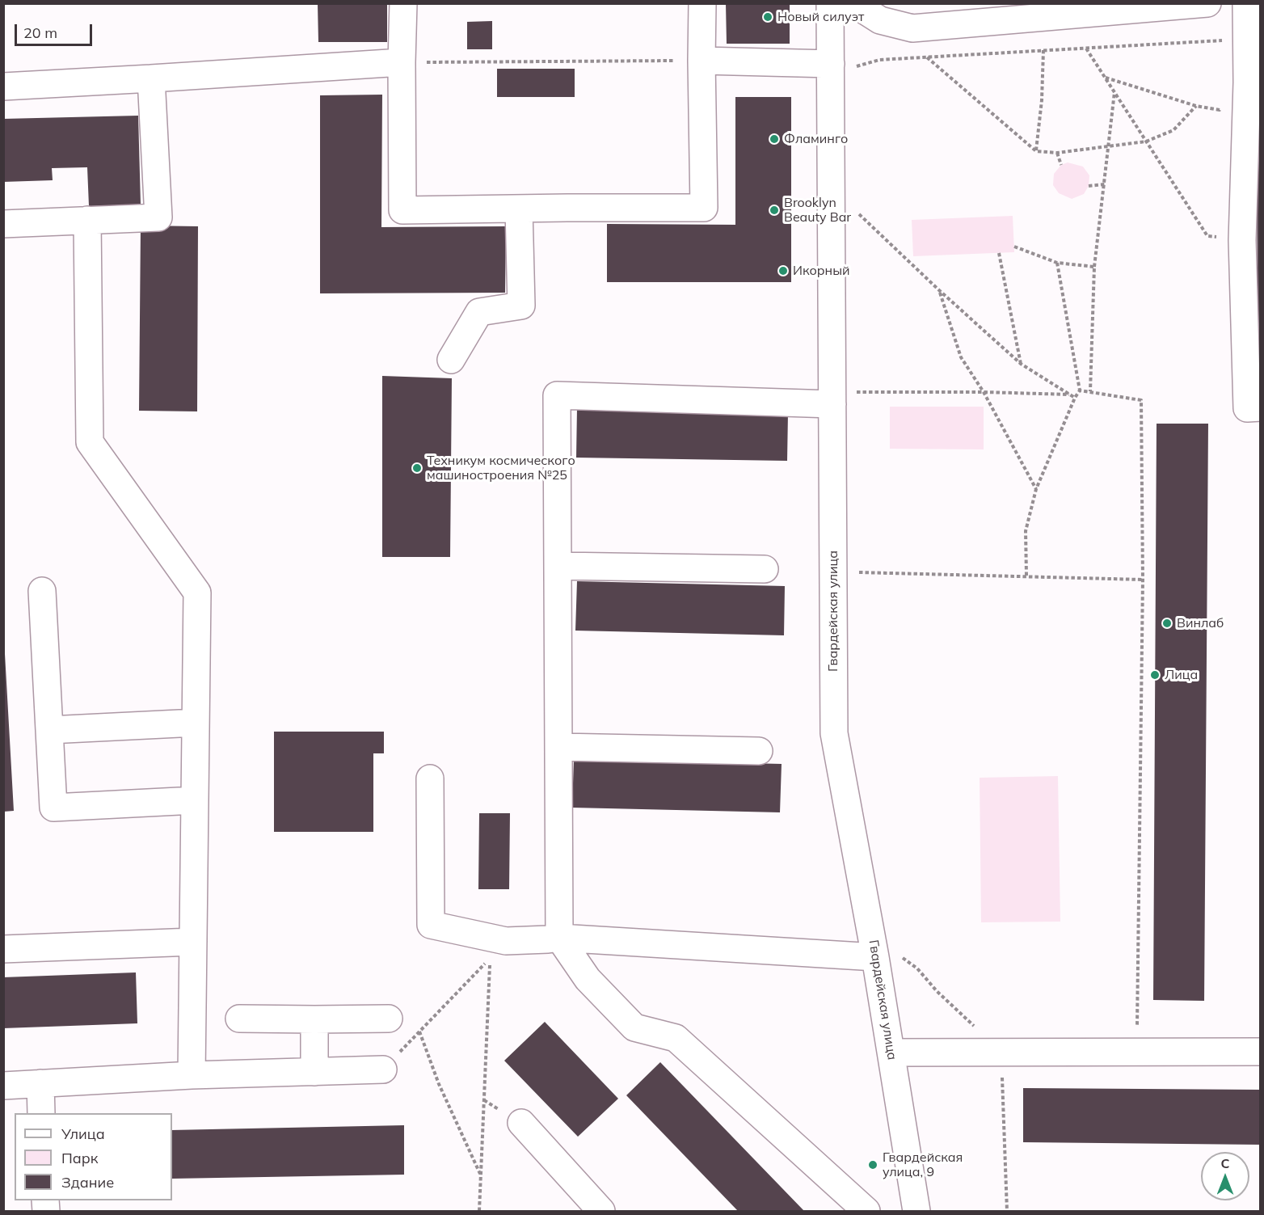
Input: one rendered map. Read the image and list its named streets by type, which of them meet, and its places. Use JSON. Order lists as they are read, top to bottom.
{
  "streets": {
    "street": ["Гвардейская улица"]
  },
  "places": [
    "Новый силуэт",
    "Фламинго",
    "Brooklyn Beauty Bar",
    "Икорный",
    "Техникум космического машиностроения №25",
    "Винлаб",
    "Лица",
    "Гвардейская улица, 9"
  ],
  "legend": ["Улица", "Парк", "Здание"],
  "scale_bar": "20 m",
  "north": "top"
}
